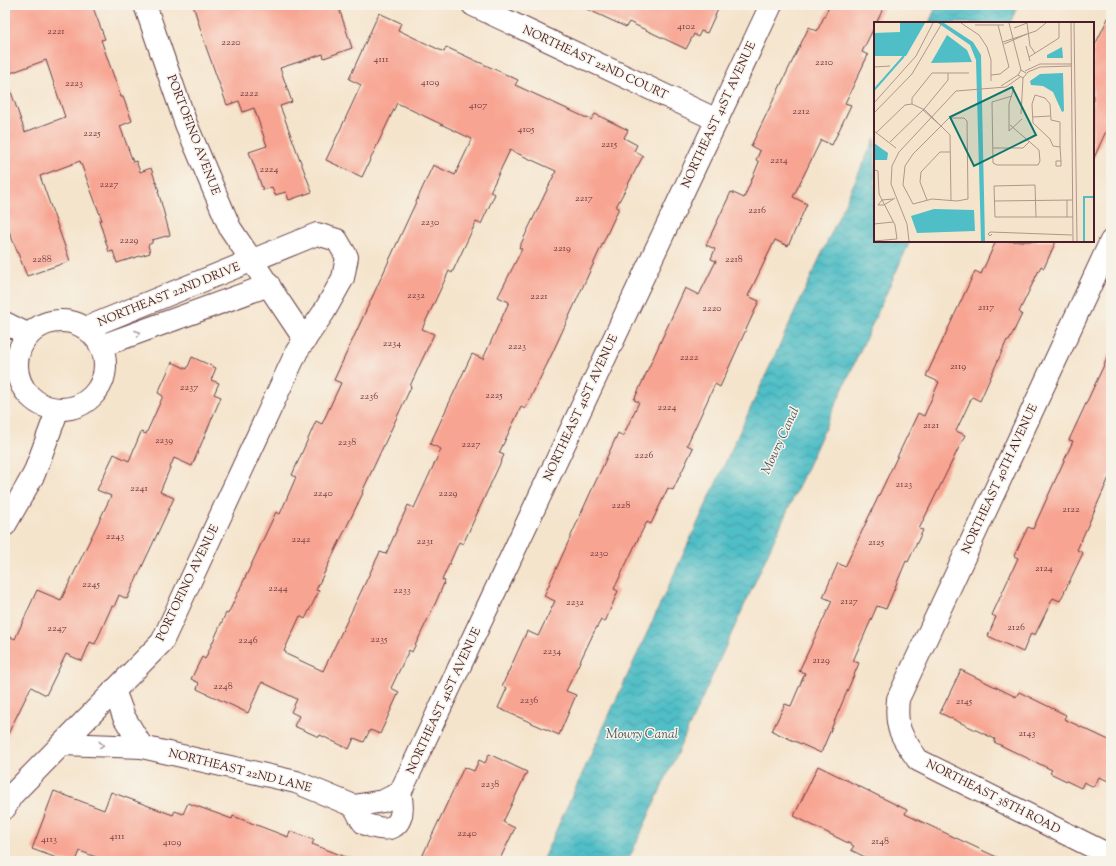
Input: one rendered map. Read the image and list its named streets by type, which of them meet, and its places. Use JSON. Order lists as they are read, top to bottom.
{
  "streets": {
    "street": [
      "NORTHEAST 22ND COURT",
      "NORTHEAST 41ST AVENUE",
      "PORTOFINO AVENUE",
      "NORTHEAST 22ND DRIVE",
      "NORTHEAST 40TH AVENUE",
      "NORTHEAST 22ND LANE",
      "NORTHEAST 38TH ROAD"
    ]
  },
  "crossings": [
    ["NORTHEAST 22ND COURT", "NORTHEAST 41ST AVENUE"],
    ["NORTHEAST 41ST AVENUE", "NORTHEAST 22ND LANE"],
    ["PORTOFINO AVENUE", "NORTHEAST 22ND DRIVE"],
    ["PORTOFINO AVENUE", "NORTHEAST 22ND LANE"],
    ["NORTHEAST 40TH AVENUE", "NORTHEAST 38TH ROAD"]
  ],
  "water": ["Mowry Canal"],
  "house_numbers": [
    "4102",
    "2221",
    "2220",
    "4111",
    "2210",
    "4109",
    "2223",
    "2222",
    "4107",
    "2212",
    "4105",
    "2225",
    "2215",
    "2214",
    "2224",
    "2227",
    "2217",
    "2216",
    "2230",
    "2229",
    "2219",
    "2288",
    "2218",
    "2232",
    "2221",
    "2117",
    "2220",
    "2234",
    "2223",
    "2222",
    "2119",
    "2237",
    "2225",
    "2236",
    "2224",
    "2121",
    "2239",
    "2238",
    "2227",
    "2226",
    "2123",
    "2241",
    "2240",
    "2229",
    "2228",
    "2122",
    "2243",
    "2242",
    "2231",
    "2125",
    "2230",
    "2124",
    "2245",
    "2244",
    "2233",
    "2127",
    "2232",
    "2126",
    "2247",
    "2235",
    "2246",
    "2234",
    "2129",
    "2248",
    "2236",
    "2145",
    "2143",
    "2238",
    "2240",
    "4111",
    "4113",
    "2148",
    "4109"
  ]
}
